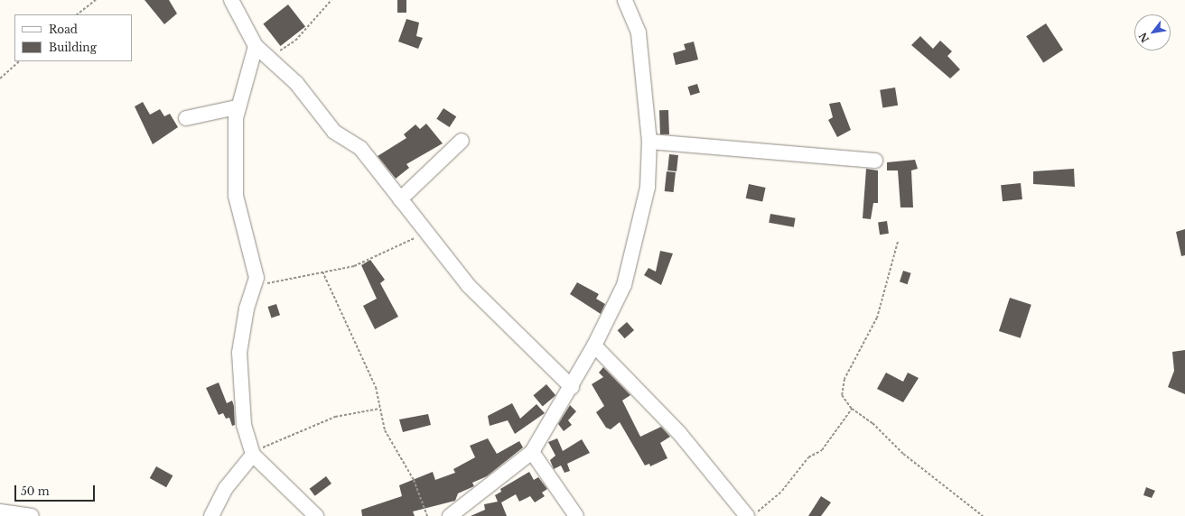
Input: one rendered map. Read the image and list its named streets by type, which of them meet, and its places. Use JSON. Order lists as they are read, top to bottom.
{
  "legend": ["Road", "Building"],
  "scale_bar": "50 m",
  "north": "bottom left"
}
